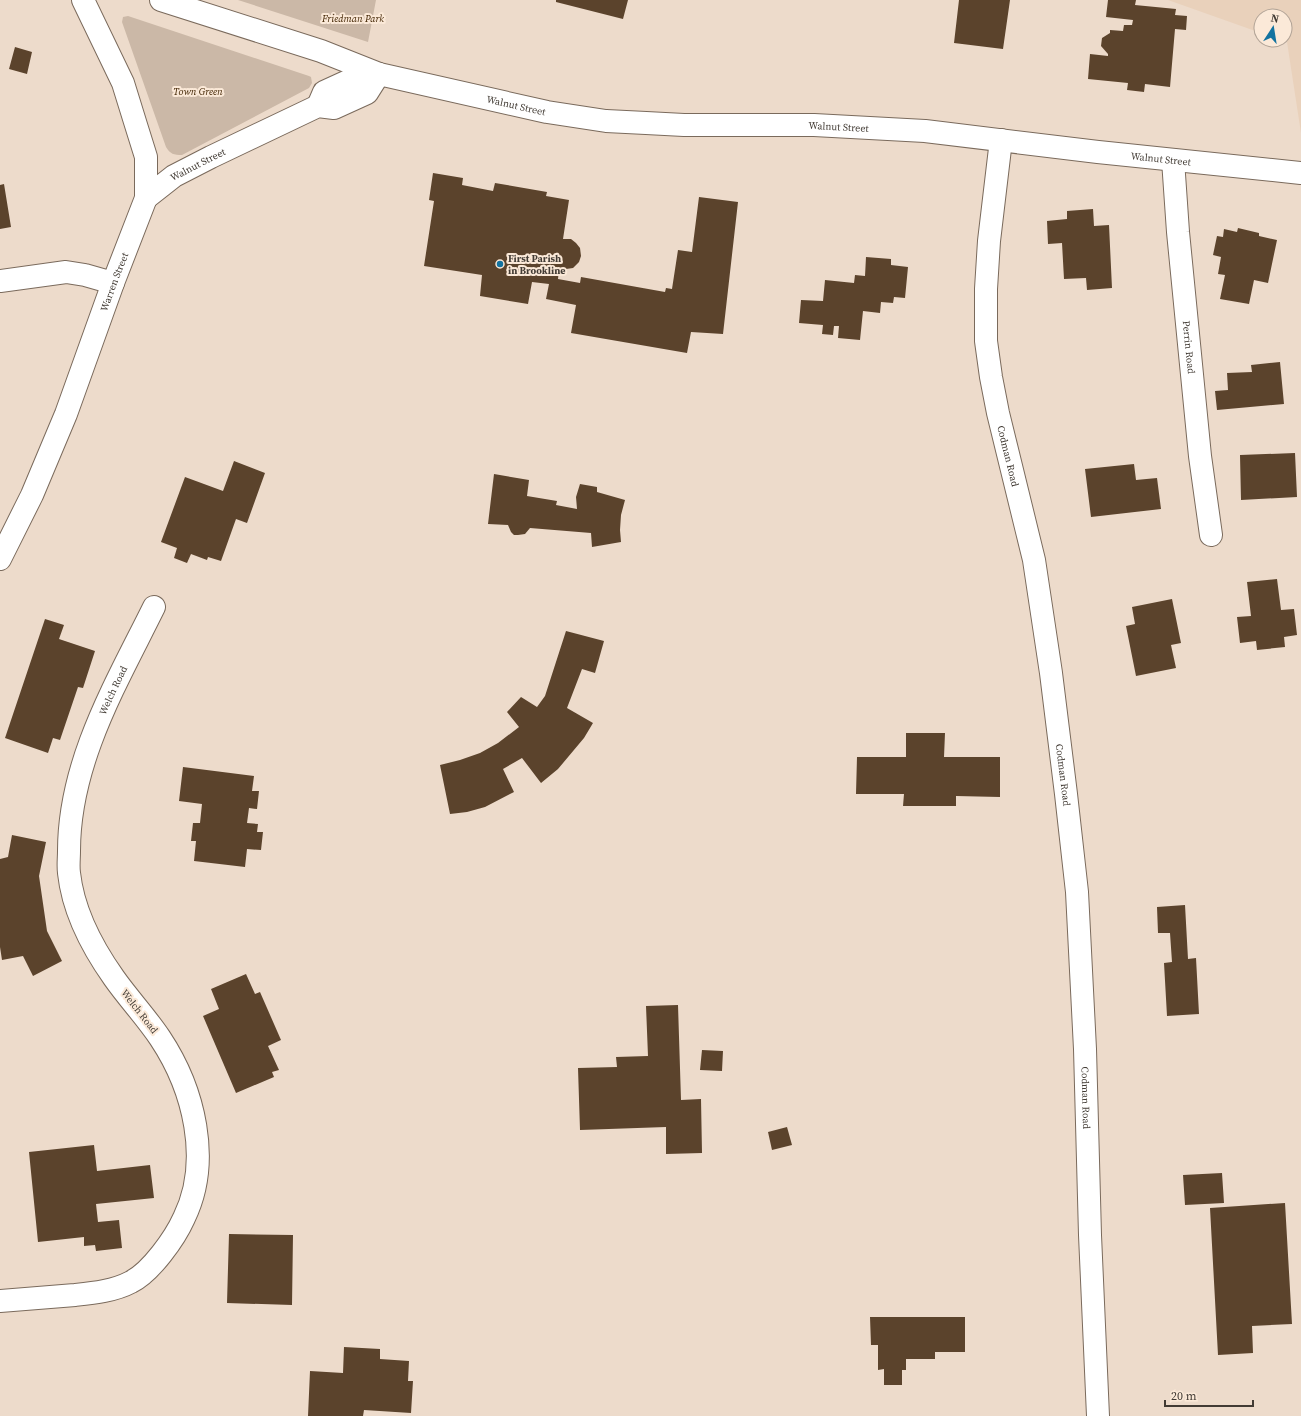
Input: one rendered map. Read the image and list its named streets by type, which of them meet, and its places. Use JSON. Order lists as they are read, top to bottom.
{
  "streets": {
    "street": [
      "Walnut Street",
      "Warren Street",
      "Perrin Road",
      "Codman Road",
      "Welch Road"
    ]
  },
  "crossings": [
    ["Walnut Street", "Warren Street"],
    ["Walnut Street", "Perrin Road"],
    ["Walnut Street", "Codman Road"]
  ],
  "parks": ["Friedman Park", "Town Green"],
  "places": ["First Parish in Brookline"],
  "scale_bar": "20 m",
  "north": "top"
}
